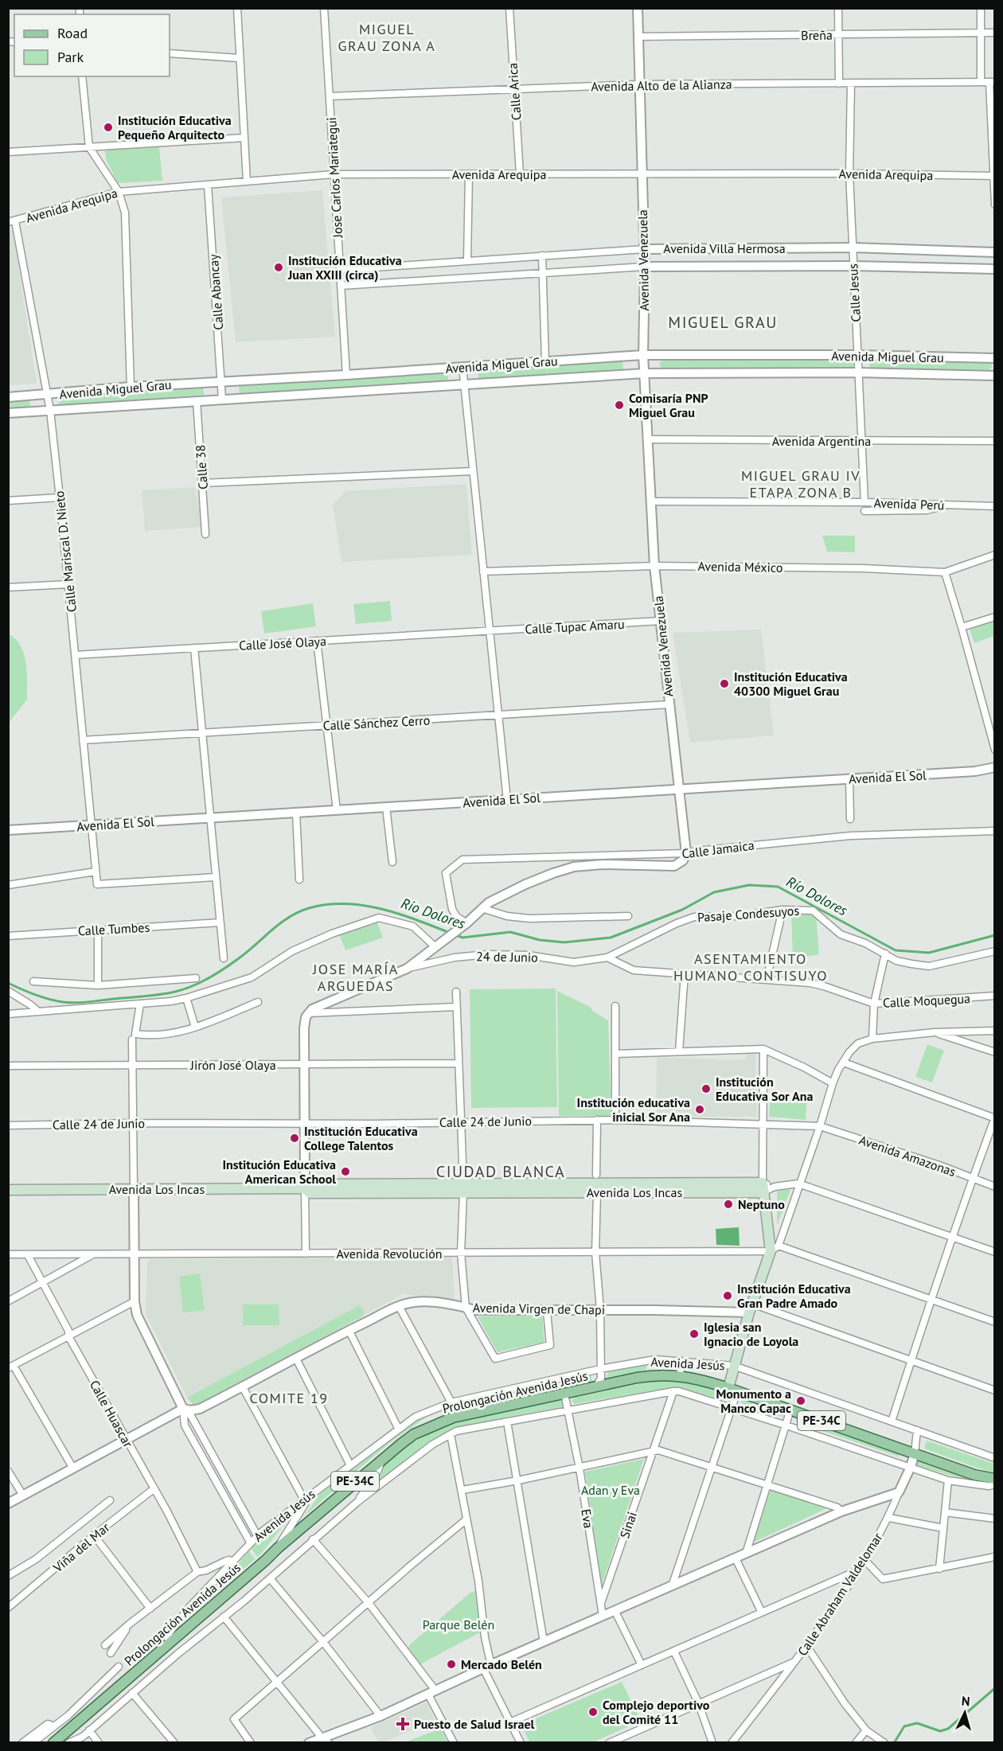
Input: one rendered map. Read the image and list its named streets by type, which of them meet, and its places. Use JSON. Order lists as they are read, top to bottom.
{
  "streets": {
    "main road": ["Avenida Los Incas", "Prolongación Avenida Jesús", "PE-34C"],
    "street": [
      "Breña",
      "Avenida Alto de la Alianza",
      "Calle Arica",
      "Avenida Arequipa",
      "Jose Carlos Mariategui",
      "Avenida Villa Hermosa",
      "Avenida Venezuela",
      "Calle Abancay",
      "Calle Jesus",
      "Avenida Miguel Grau",
      "Avenida Argentina",
      "Calle 38",
      "Avenida Perú",
      "Calle Mariscal D. Nieto",
      "Avenida México",
      "Calle Tupac Amaru",
      "Calle José Olaya",
      "Calle Sánchez Cerro",
      "Avenida El Sol",
      "Calle Jamaica",
      "Pasaje Condesuyos",
      "Calle Tumbes",
      "24 de Junio",
      "Calle Moquegua",
      "Jirón José Olaya",
      "Calle 24 de Junio",
      "Avenida Amazonas",
      "Avenida Revolución",
      "Avenida Virgen de Chapi",
      "Avenida Jesús",
      "Calle Huascar",
      "Eva",
      "Sinai",
      "Viña del Mar",
      "Calle Abraham Valdelomar"
    ]
  },
  "crossings": [
    ["Breña", "Avenida Venezuela"],
    ["Avenida Alto de la Alianza", "Calle Arica"],
    ["Avenida Alto de la Alianza", "Jose Carlos Mariategui"],
    ["Avenida Alto de la Alianza", "Avenida Venezuela"],
    ["Avenida Alto de la Alianza", "Calle Jesus"],
    ["Calle Arica", "Avenida Arequipa"],
    ["Avenida Arequipa", "Jose Carlos Mariategui"],
    ["Avenida Arequipa", "Avenida Venezuela"],
    ["Avenida Arequipa", "Calle Abancay"],
    ["Avenida Arequipa", "Calle Jesus"],
    ["Avenida Arequipa", "Calle Mariscal D. Nieto"],
    ["Jose Carlos Mariategui", "Avenida Villa Hermosa"],
    ["Jose Carlos Mariategui", "Avenida Miguel Grau"],
    ["Avenida Villa Hermosa", "Avenida Venezuela"],
    ["Avenida Villa Hermosa", "Calle Jesus"],
    ["Avenida Venezuela", "Avenida Miguel Grau"],
    ["Avenida Venezuela", "Avenida Argentina"],
    ["Avenida Venezuela", "Avenida Perú"],
    ["Avenida Venezuela", "Avenida México"],
    ["Avenida Venezuela", "Calle Tupac Amaru"],
    ["Avenida Venezuela", "Calle Sánchez Cerro"],
    ["Avenida Venezuela", "Avenida El Sol"],
    ["Avenida Venezuela", "Calle Jamaica"],
    ["Calle Abancay", "Avenida Miguel Grau"],
    ["Calle Jesus", "Avenida Miguel Grau"],
    ["Calle Jesus", "Avenida Argentina"],
    ["Calle Jesus", "Avenida Perú"],
    ["Avenida Miguel Grau", "Calle 38"],
    ["Avenida Miguel Grau", "Calle Mariscal D. Nieto"],
    ["Calle Mariscal D. Nieto", "Calle José Olaya"],
    ["Calle Mariscal D. Nieto", "Calle Sánchez Cerro"],
    ["Calle Mariscal D. Nieto", "Avenida El Sol"],
    ["Calle Tupac Amaru", "Calle José Olaya"],
    ["Pasaje Condesuyos", "24 de Junio"],
    ["Pasaje Condesuyos", "Calle Moquegua"],
    ["24 de Junio", "Calle Moquegua"],
    ["Calle 24 de Junio", "Avenida Amazonas"],
    ["Avenida Revolución", "Calle Huascar"],
    ["Avenida Jesús", "Prolongación Avenida Jesús"],
    ["Avenida Jesús", "Calle Abraham Valdelomar"],
    ["Prolongación Avenida Jesús", "Eva"],
    ["Prolongación Avenida Jesús", "Calle Abraham Valdelomar"],
    ["Calle Huascar", "Viña del Mar"],
    ["Eva", "Sinai"]
  ],
  "districts": [
    "MIGUEL GRAU ZONA A",
    "MIGUEL GRAU",
    "MIGUEL GRAU IV ETAPA ZONA B",
    "ASENTAMIENTO HUMANO CONTISUYO",
    "JOSE MARÍA ARGUEDAS",
    "CIUDAD BLANCA",
    "COMITE 19"
  ],
  "water": ["Río Dolores"],
  "parks": ["Adan y Eva", "Parque Belén"],
  "places": {
    "other": [
      "Institución Educativa Pequeño Arquitecto",
      "Institución Educativa Juan XXIII (circa)",
      "Comisaría PNP Miguel Grau",
      "Institución Educativa 40300 Miguel Grau",
      "Institución Educativa Sor Ana",
      "Institución educativa inicial Sor Ana",
      "Institución Educativa College Talentos",
      "Institución Educativa American School",
      "Neptuno",
      "Institución Educativa Gran Padre Amado",
      "Iglesia san Ignacio de Loyola",
      "Monumento a Manco Capac",
      "Mercado Belén",
      "Complejo deportivo del Comité 11"
    ],
    "health": ["Puesto de Salud Israel"]
  },
  "legend": ["Road", "Park"],
  "north": "top"
}
